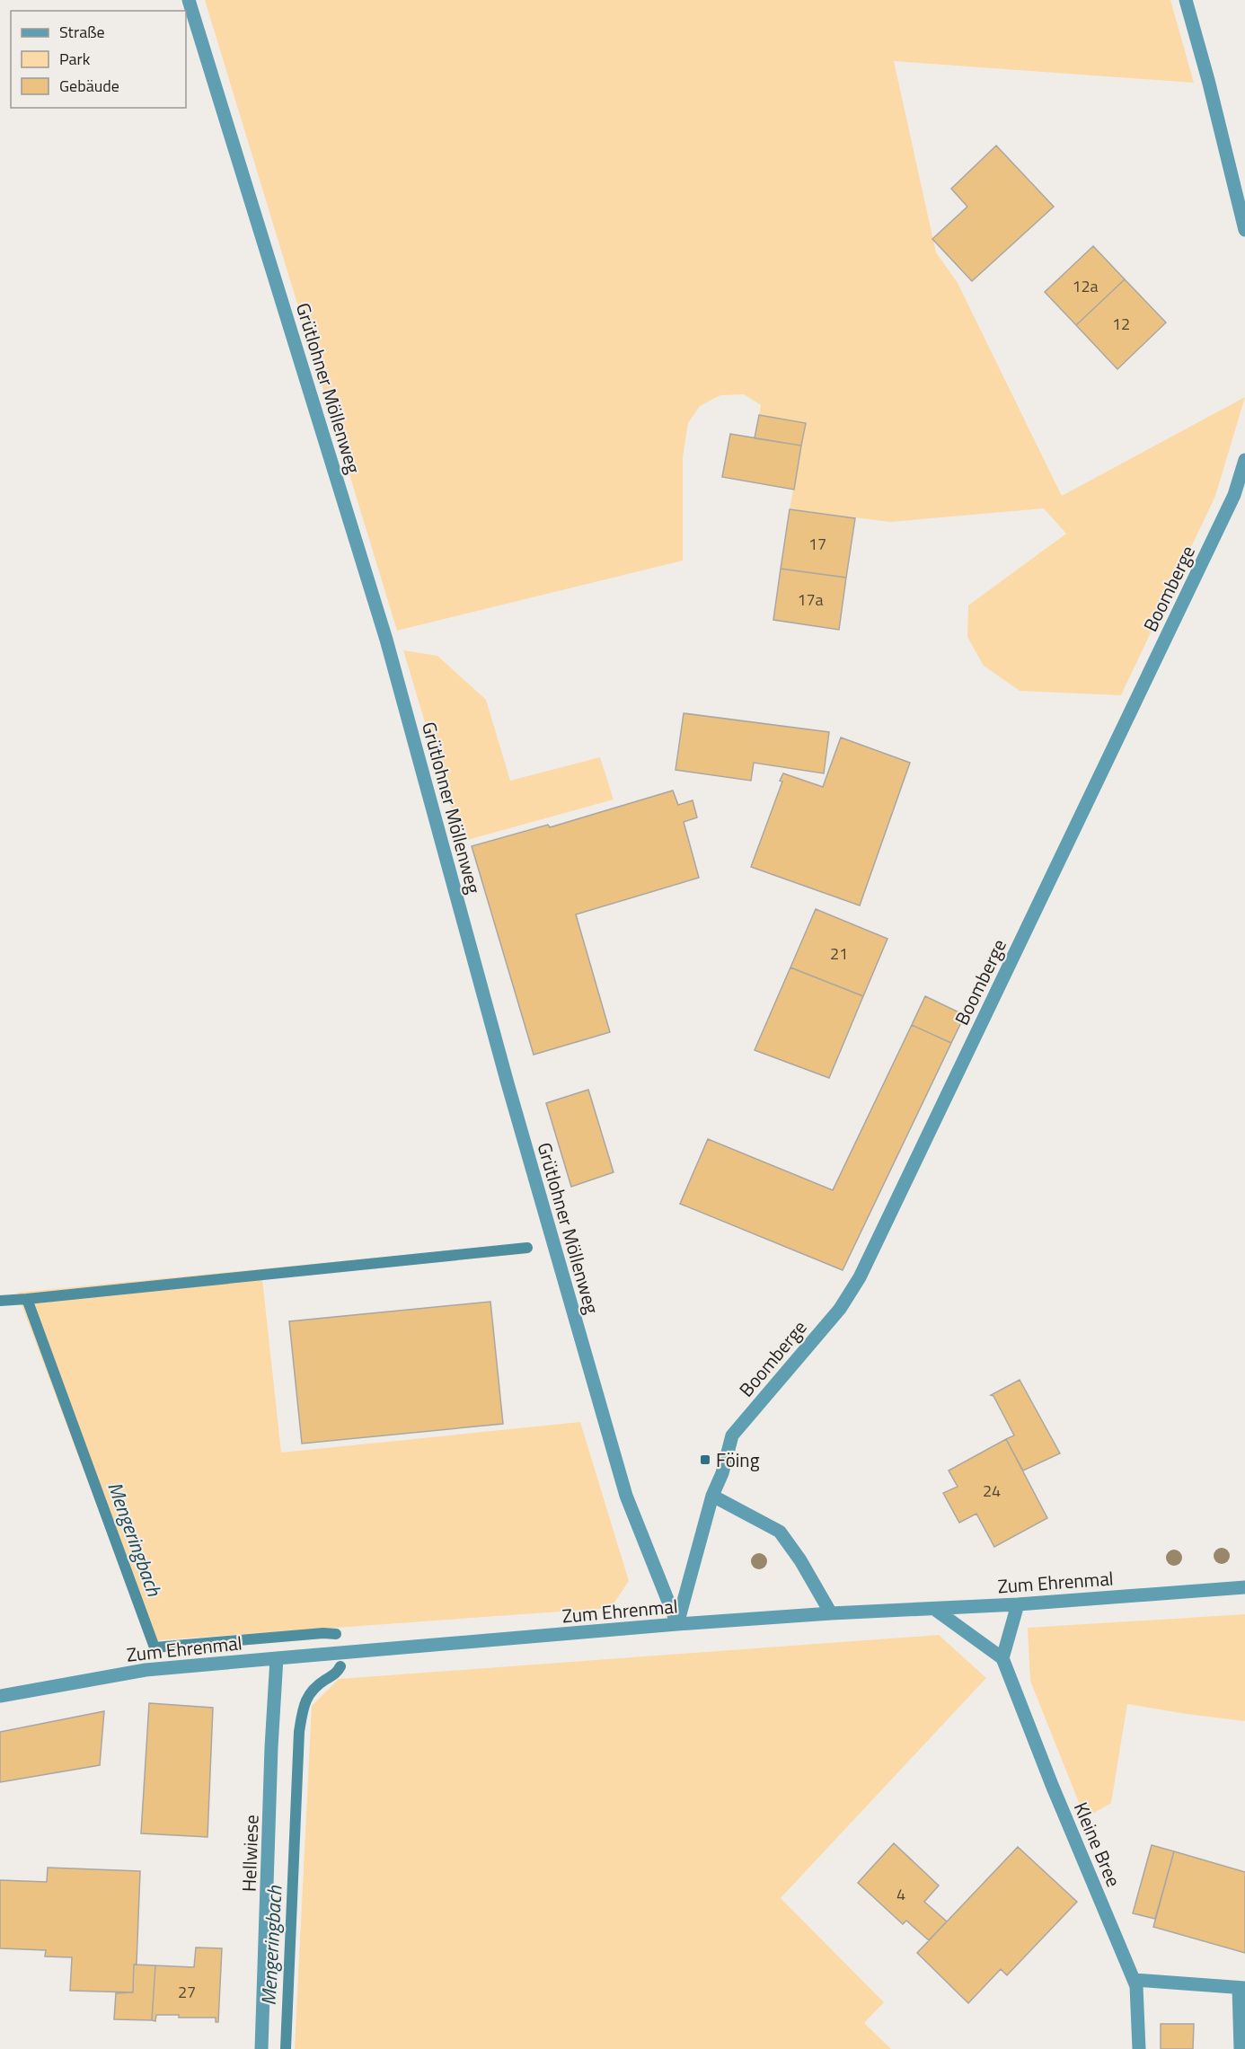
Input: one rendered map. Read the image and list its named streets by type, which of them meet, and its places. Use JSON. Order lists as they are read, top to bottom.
{
  "streets": {
    "street": [
      "Grütlohner Möllenweg",
      "Boomberge",
      "Zum Ehrenmal",
      "Kleine Bree",
      "Hellwiese"
    ]
  },
  "crossings": [
    ["Grütlohner Möllenweg", "Boomberge"],
    ["Grütlohner Möllenweg", "Zum Ehrenmal"],
    ["Boomberge", "Zum Ehrenmal"],
    ["Zum Ehrenmal", "Hellwiese"]
  ],
  "water": ["Mengeringbach"],
  "places": {
    "transit": ["Föing"]
  },
  "house_numbers": [
    "12a",
    "12",
    "17",
    "17a",
    "21",
    "24",
    "4",
    "27"
  ],
  "legend": ["Straße", "Park", "Gebäude"]
}
